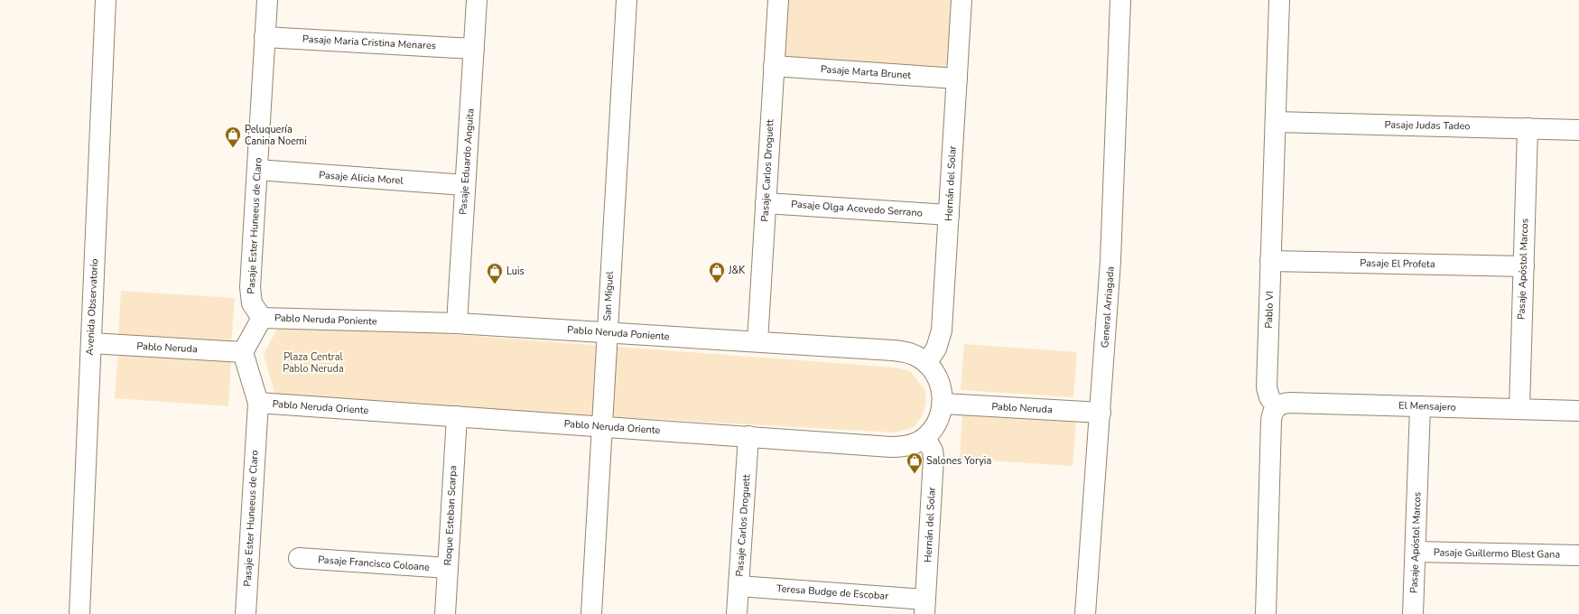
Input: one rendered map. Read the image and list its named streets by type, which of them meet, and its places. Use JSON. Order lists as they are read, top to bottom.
{
  "streets": {
    "street": [
      "Pasaje Maria Cristina Menares",
      "Pasaje Marta Brunet",
      "Pasaje Judas Tadeo",
      "Pasaje Eduardo Anguita",
      "Pasaje Carlos Droguett",
      "Pasaje Alicia Morel",
      "Hernán del Solar",
      "Pasaje Olga Acevedo Serrano",
      "Pasaje Ester Huneeus de Claro",
      "Pasaje El Profeta",
      "Pasaje Apóstol Marcos",
      "San Miguel",
      "Avenida Observatorio",
      "General Arriagada",
      "Pablo VI",
      "Pablo Neruda Poniente",
      "Pablo Neruda",
      "El Mensajero",
      "Pablo Neruda Oriente",
      "Roque Esteban Scarpa",
      "Pasaje Guillermo Blest Gana",
      "Pasaje Francisco Coloane",
      "Teresa Budge de Escobar"
    ]
  },
  "crossings": [
    ["Pasaje Maria Cristina Menares", "Pasaje Eduardo Anguita"],
    ["Pasaje Maria Cristina Menares", "Pasaje Ester Huneeus de Claro"],
    ["Pasaje Marta Brunet", "Pasaje Carlos Droguett"],
    ["Pasaje Marta Brunet", "Hernán del Solar"],
    ["Pasaje Judas Tadeo", "Pasaje Apóstol Marcos"],
    ["Pasaje Judas Tadeo", "Pablo VI"],
    ["Pasaje Eduardo Anguita", "Pasaje Alicia Morel"],
    ["Pasaje Eduardo Anguita", "Pablo Neruda Poniente"],
    ["Pasaje Carlos Droguett", "Pasaje Olga Acevedo Serrano"],
    ["Pasaje Carlos Droguett", "Pablo Neruda Poniente"],
    ["Pasaje Carlos Droguett", "Pablo Neruda Oriente"],
    ["Pasaje Carlos Droguett", "Teresa Budge de Escobar"],
    ["Pasaje Alicia Morel", "Pasaje Ester Huneeus de Claro"],
    ["Hernán del Solar", "Pasaje Olga Acevedo Serrano"],
    ["Hernán del Solar", "Pablo Neruda Poniente"],
    ["Hernán del Solar", "Pablo Neruda Oriente"],
    ["Hernán del Solar", "Teresa Budge de Escobar"],
    ["Pasaje Ester Huneeus de Claro", "Pablo Neruda Poniente"],
    ["Pasaje Ester Huneeus de Claro", "Pablo Neruda"],
    ["Pasaje Ester Huneeus de Claro", "Pablo Neruda Oriente"],
    ["Pasaje El Profeta", "Pasaje Apóstol Marcos"],
    ["Pasaje El Profeta", "Pablo VI"],
    ["Pasaje Apóstol Marcos", "El Mensajero"],
    ["Pasaje Apóstol Marcos", "Pasaje Guillermo Blest Gana"],
    ["San Miguel", "Pablo Neruda Poniente"],
    ["San Miguel", "Pablo Neruda Oriente"],
    ["Avenida Observatorio", "Pablo Neruda"],
    ["General Arriagada", "Pablo Neruda"],
    ["Pablo VI", "El Mensajero"],
    ["Pablo Neruda Poniente", "Pablo Neruda"],
    ["Pablo Neruda Poniente", "Pablo Neruda Oriente"],
    ["Pablo Neruda", "Pablo Neruda Oriente"],
    ["Pablo Neruda Oriente", "Roque Esteban Scarpa"],
    ["Roque Esteban Scarpa", "Pasaje Francisco Coloane"]
  ],
  "parks": ["Plaza Central Pablo Neruda"],
  "places": {
    "shop": [
      "Peluquería Canina Noemi",
      "J&K",
      "Luis",
      "Salones Yoryia"
    ]
  }
}
